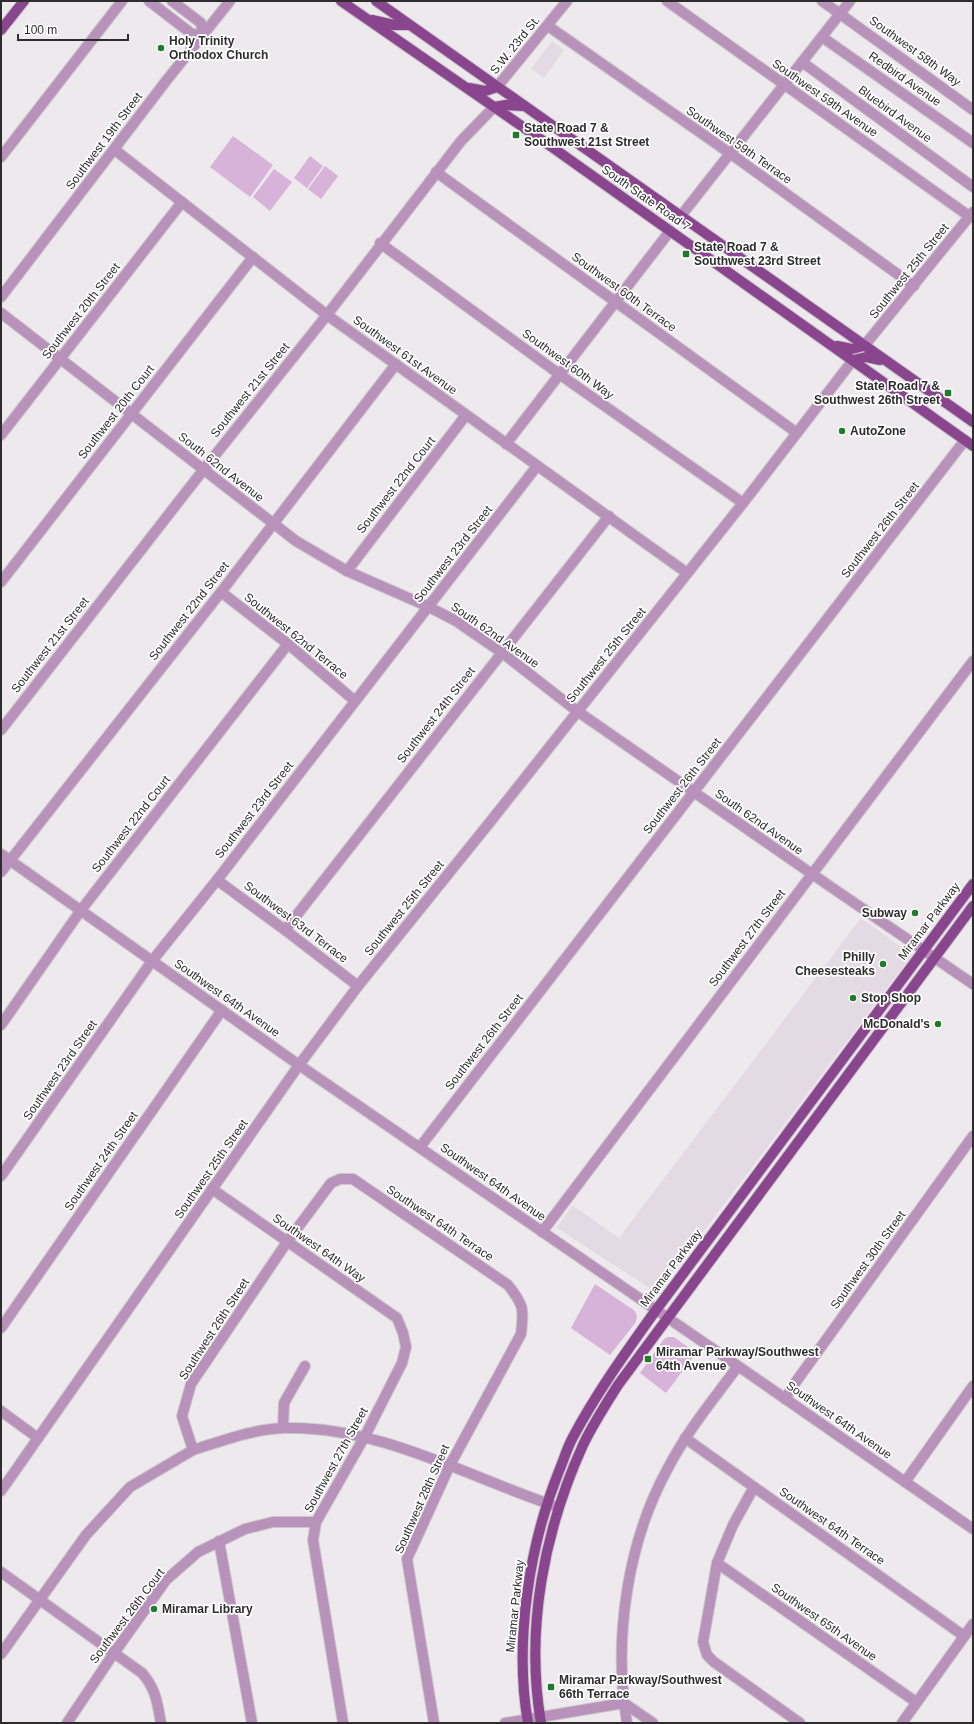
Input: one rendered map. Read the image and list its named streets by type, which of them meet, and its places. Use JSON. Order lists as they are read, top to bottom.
{
  "streets": {
    "main road": ["South State Road 7", "Miramar Parkway"],
    "street": [
      "S.W. 23rd St.",
      "Southwest 58th Way",
      "Redbird Avenue",
      "Southwest 59th Avenue",
      "Bluebird Avenue",
      "Southwest 19th Street",
      "Southwest 59th Terrace",
      "Southwest 25th Street",
      "Southwest 60th Terrace",
      "Southwest 20th Street",
      "Southwest 61st Avenue",
      "Southwest 60th Way",
      "Southwest 21st Street",
      "Southwest 20th Court",
      "South 62nd Avenue",
      "Southwest 22nd Court",
      "Southwest 26th Street",
      "Southwest 23rd Street",
      "Southwest 22nd Street",
      "Southwest 62nd Terrace",
      "Southwest 24th Street",
      "Southwest 63rd Terrace",
      "Southwest 27th Street",
      "Southwest 64th Avenue",
      "Southwest 64th Terrace",
      "Southwest 64th Way",
      "Southwest 30th Street",
      "Southwest 28th Street",
      "Southwest 26th Court",
      "Southwest 65th Avenue"
    ]
  },
  "crossings": [
    ["S.W. 23rd St.", "Southwest 59th Terrace"],
    ["S.W. 23rd St.", "South State Road 7"],
    ["Southwest 59th Avenue", "Southwest 25th Street"],
    ["Southwest 19th Street", "Southwest 61st Avenue"],
    ["Southwest 59th Terrace", "Southwest 25th Street"],
    ["South State Road 7", "Southwest 25th Street"],
    ["South State Road 7", "Southwest 21st Street"],
    ["South State Road 7", "Southwest 26th Street"],
    ["Southwest 25th Street", "Southwest 60th Terrace"],
    ["Southwest 25th Street", "Southwest 61st Avenue"],
    ["Southwest 25th Street", "Southwest 60th Way"],
    ["Southwest 25th Street", "South 62nd Avenue"],
    ["Southwest 25th Street", "Southwest 63rd Terrace"],
    ["Southwest 25th Street", "Southwest 64th Avenue"],
    ["Southwest 25th Street", "Southwest 64th Way"],
    ["Southwest 60th Terrace", "Southwest 21st Street"],
    ["Southwest 20th Street", "Southwest 61st Avenue"],
    ["Southwest 20th Street", "South 62nd Avenue"],
    ["Southwest 61st Avenue", "Southwest 21st Street"],
    ["Southwest 61st Avenue", "Southwest 20th Court"],
    ["Southwest 61st Avenue", "Southwest 22nd Court"],
    ["Southwest 61st Avenue", "Southwest 23rd Street"],
    ["Southwest 61st Avenue", "Southwest 22nd Street"],
    ["Southwest 61st Avenue", "Southwest 24th Street"],
    ["Southwest 60th Way", "Southwest 21st Street"],
    ["Southwest 21st Street", "South 62nd Avenue"],
    ["Southwest 20th Court", "South 62nd Avenue"],
    ["South 62nd Avenue", "Southwest 22nd Court"],
    ["South 62nd Avenue", "Southwest 26th Street"],
    ["South 62nd Avenue", "Southwest 23rd Street"],
    ["South 62nd Avenue", "Southwest 22nd Street"],
    ["South 62nd Avenue", "Southwest 24th Street"],
    ["South 62nd Avenue", "Miramar Parkway"],
    ["South 62nd Avenue", "Southwest 27th Street"],
    ["Southwest 22nd Court", "Southwest 62nd Terrace"],
    ["Southwest 22nd Court", "Southwest 64th Avenue"],
    ["Southwest 26th Street", "Southwest 64th Avenue"],
    ["Southwest 26th Street", "Southwest 64th Terrace"],
    ["Southwest 26th Street", "Southwest 64th Way"],
    ["Southwest 23rd Street", "Southwest 62nd Terrace"],
    ["Southwest 23rd Street", "Southwest 63rd Terrace"],
    ["Southwest 23rd Street", "Southwest 64th Avenue"],
    ["Southwest 22nd Street", "Southwest 62nd Terrace"],
    ["Southwest 22nd Street", "Southwest 64th Avenue"],
    ["Southwest 24th Street", "Southwest 63rd Terrace"],
    ["Southwest 24th Street", "Southwest 64th Avenue"],
    ["Miramar Parkway", "Southwest 64th Avenue"],
    ["Southwest 27th Street", "Southwest 64th Avenue"],
    ["Southwest 27th Street", "Southwest 64th Way"],
    ["Southwest 27th Street", "Southwest 26th Court"],
    ["Southwest 64th Avenue", "Southwest 30th Street"],
    ["Southwest 64th Terrace", "Southwest 28th Street"]
  ],
  "places": {
    "other": [
      "Holy Trinity Orthodox Church",
      "AutoZone",
      "Subway",
      "Philly Cheesesteaks",
      "Stop Shop",
      "McDonald's",
      "Miramar Library"
    ],
    "transit": [
      "State Road 7 & Southwest 21st Street",
      "State Road 7 & Southwest 23rd Street",
      "State Road 7 & Southwest 26th Street",
      "Miramar Parkway/Southwest 64th Avenue",
      "Miramar Parkway/Southwest 66th Terrace"
    ]
  },
  "scale_bar": "100 m"
}
